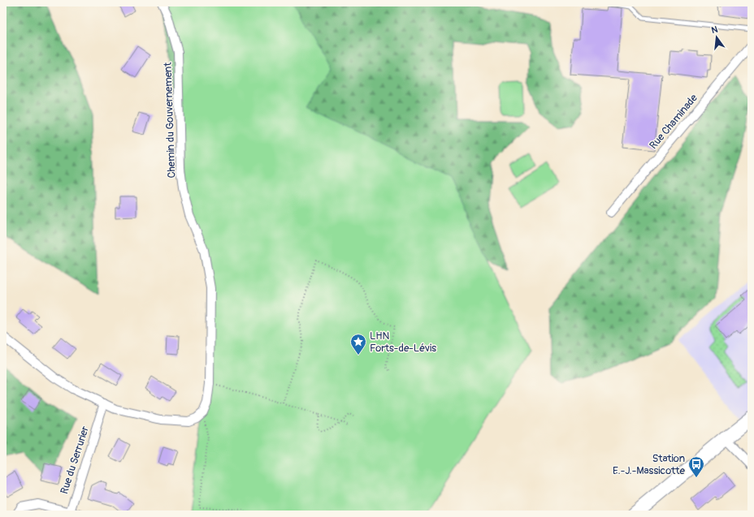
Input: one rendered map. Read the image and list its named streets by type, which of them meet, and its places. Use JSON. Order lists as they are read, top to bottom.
{
  "streets": {
    "street": ["Chemin du Gouvernement", "Rue Chaminade", "Rue du Serrurier"]
  },
  "places": {
    "place": ["LHN Forts-de-Lévis"],
    "bus stop": ["Station E.-J.-Massicotte"]
  },
  "north": "top"
}
